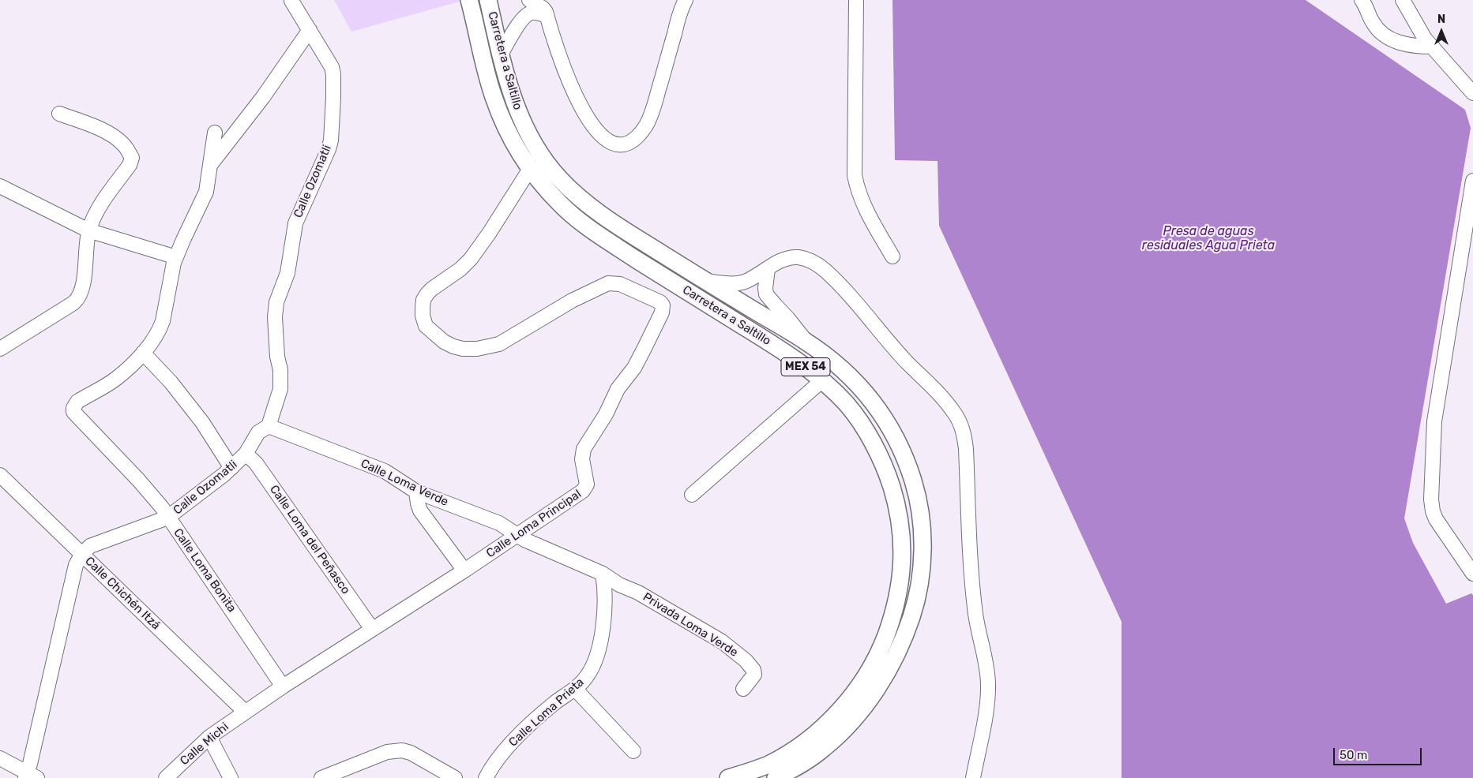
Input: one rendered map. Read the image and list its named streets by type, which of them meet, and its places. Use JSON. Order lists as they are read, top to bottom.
{
  "streets": {
    "main road": ["Carretera a Saltillo", "MEX 54"],
    "street": [
      "Calle Ozomatli",
      "Calle Loma Verde",
      "Calle Loma Principal",
      "Calle Loma del Peñasco",
      "Calle Loma Bonita",
      "Calle Chichén Itzá",
      "Privada Loma Verde",
      "Calle Loma Prieta",
      "Calle Michi"
    ]
  },
  "crossings": [
    ["Carretera a Saltillo", "Calle Loma Principal"],
    ["Calle Ozomatli", "Calle Loma Verde"],
    ["Calle Ozomatli", "Calle Loma del Peñasco"],
    ["Calle Ozomatli", "Calle Loma Bonita"],
    ["Calle Ozomatli", "Calle Chichén Itzá"],
    ["Calle Loma Verde", "Calle Loma Principal"],
    ["Calle Loma Verde", "Privada Loma Verde"],
    ["Calle Loma Verde", "Calle Loma Prieta"],
    ["Calle Loma Principal", "Calle Loma del Peñasco"],
    ["Calle Loma Principal", "Calle Loma Bonita"],
    ["Calle Loma Principal", "Calle Chichén Itzá"],
    ["Calle Loma Principal", "Calle Michi"],
    ["Calle Chichén Itzá", "Calle Michi"],
    ["Privada Loma Verde", "Calle Loma Prieta"]
  ],
  "water": ["Presa de aguas residuales Agua Prieta"],
  "scale_bar": "50 m",
  "north": "top"
}
